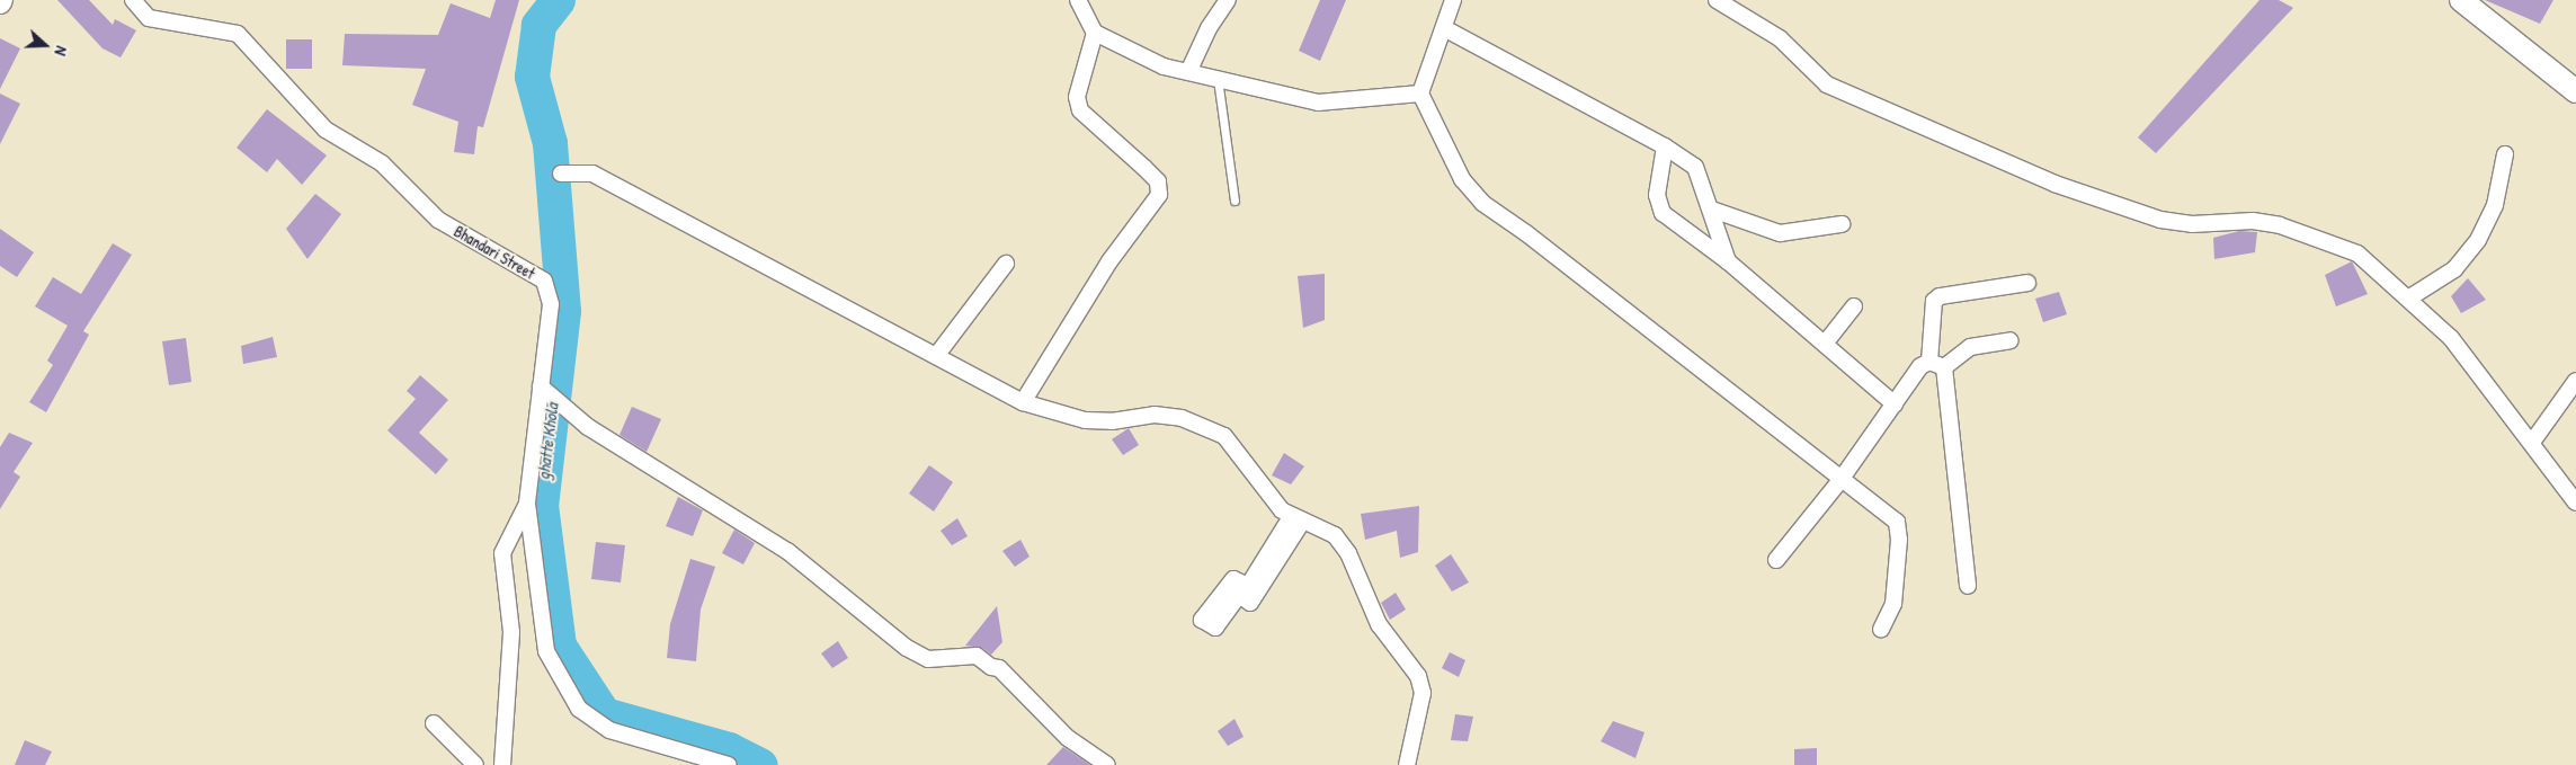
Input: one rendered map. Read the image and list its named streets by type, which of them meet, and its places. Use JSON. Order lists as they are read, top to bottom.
{
  "streets": {
    "street": ["Bhandari Street"]
  },
  "water": ["ghatte Khola"],
  "north": "right"
}
